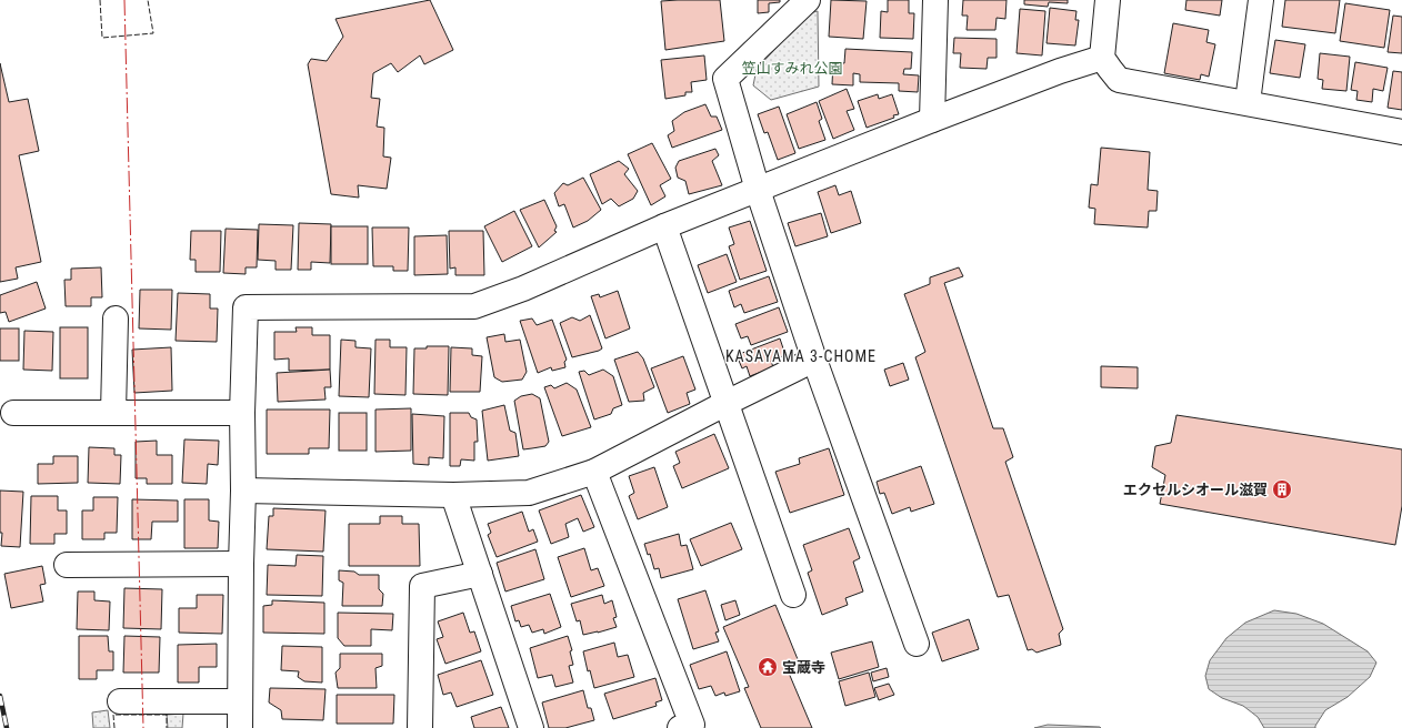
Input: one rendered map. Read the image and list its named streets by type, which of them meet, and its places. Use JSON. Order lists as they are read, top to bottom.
{
  "districts": ["KASAYAMA 3-CHOME"],
  "parks": ["笠山すみれ公園"],
  "places": {
    "building": ["エクセルシオール滋賀"],
    "temple": ["宝蔵寺"]
  }
}
